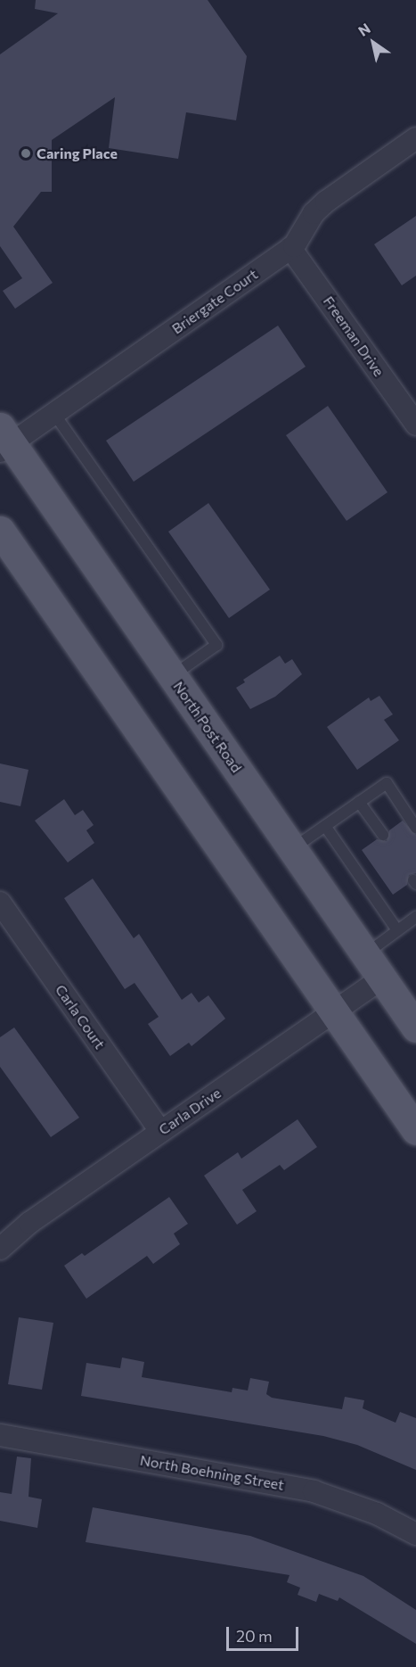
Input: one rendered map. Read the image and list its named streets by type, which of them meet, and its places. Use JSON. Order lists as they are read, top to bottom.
{
  "streets": {
    "main road": ["North Post Road"],
    "street": [
      "Briergate Court",
      "Freeman Drive",
      "Carla Court",
      "Carla Drive",
      "North Boehning Street"
    ]
  },
  "crossings": [
    ["Briergate Court", "Freeman Drive"],
    ["Briergate Court", "North Post Road"],
    ["North Post Road", "Carla Drive"],
    ["Carla Court", "Carla Drive"]
  ],
  "places": ["Caring Place"],
  "scale_bar": "20 m",
  "north": "top left"
}
